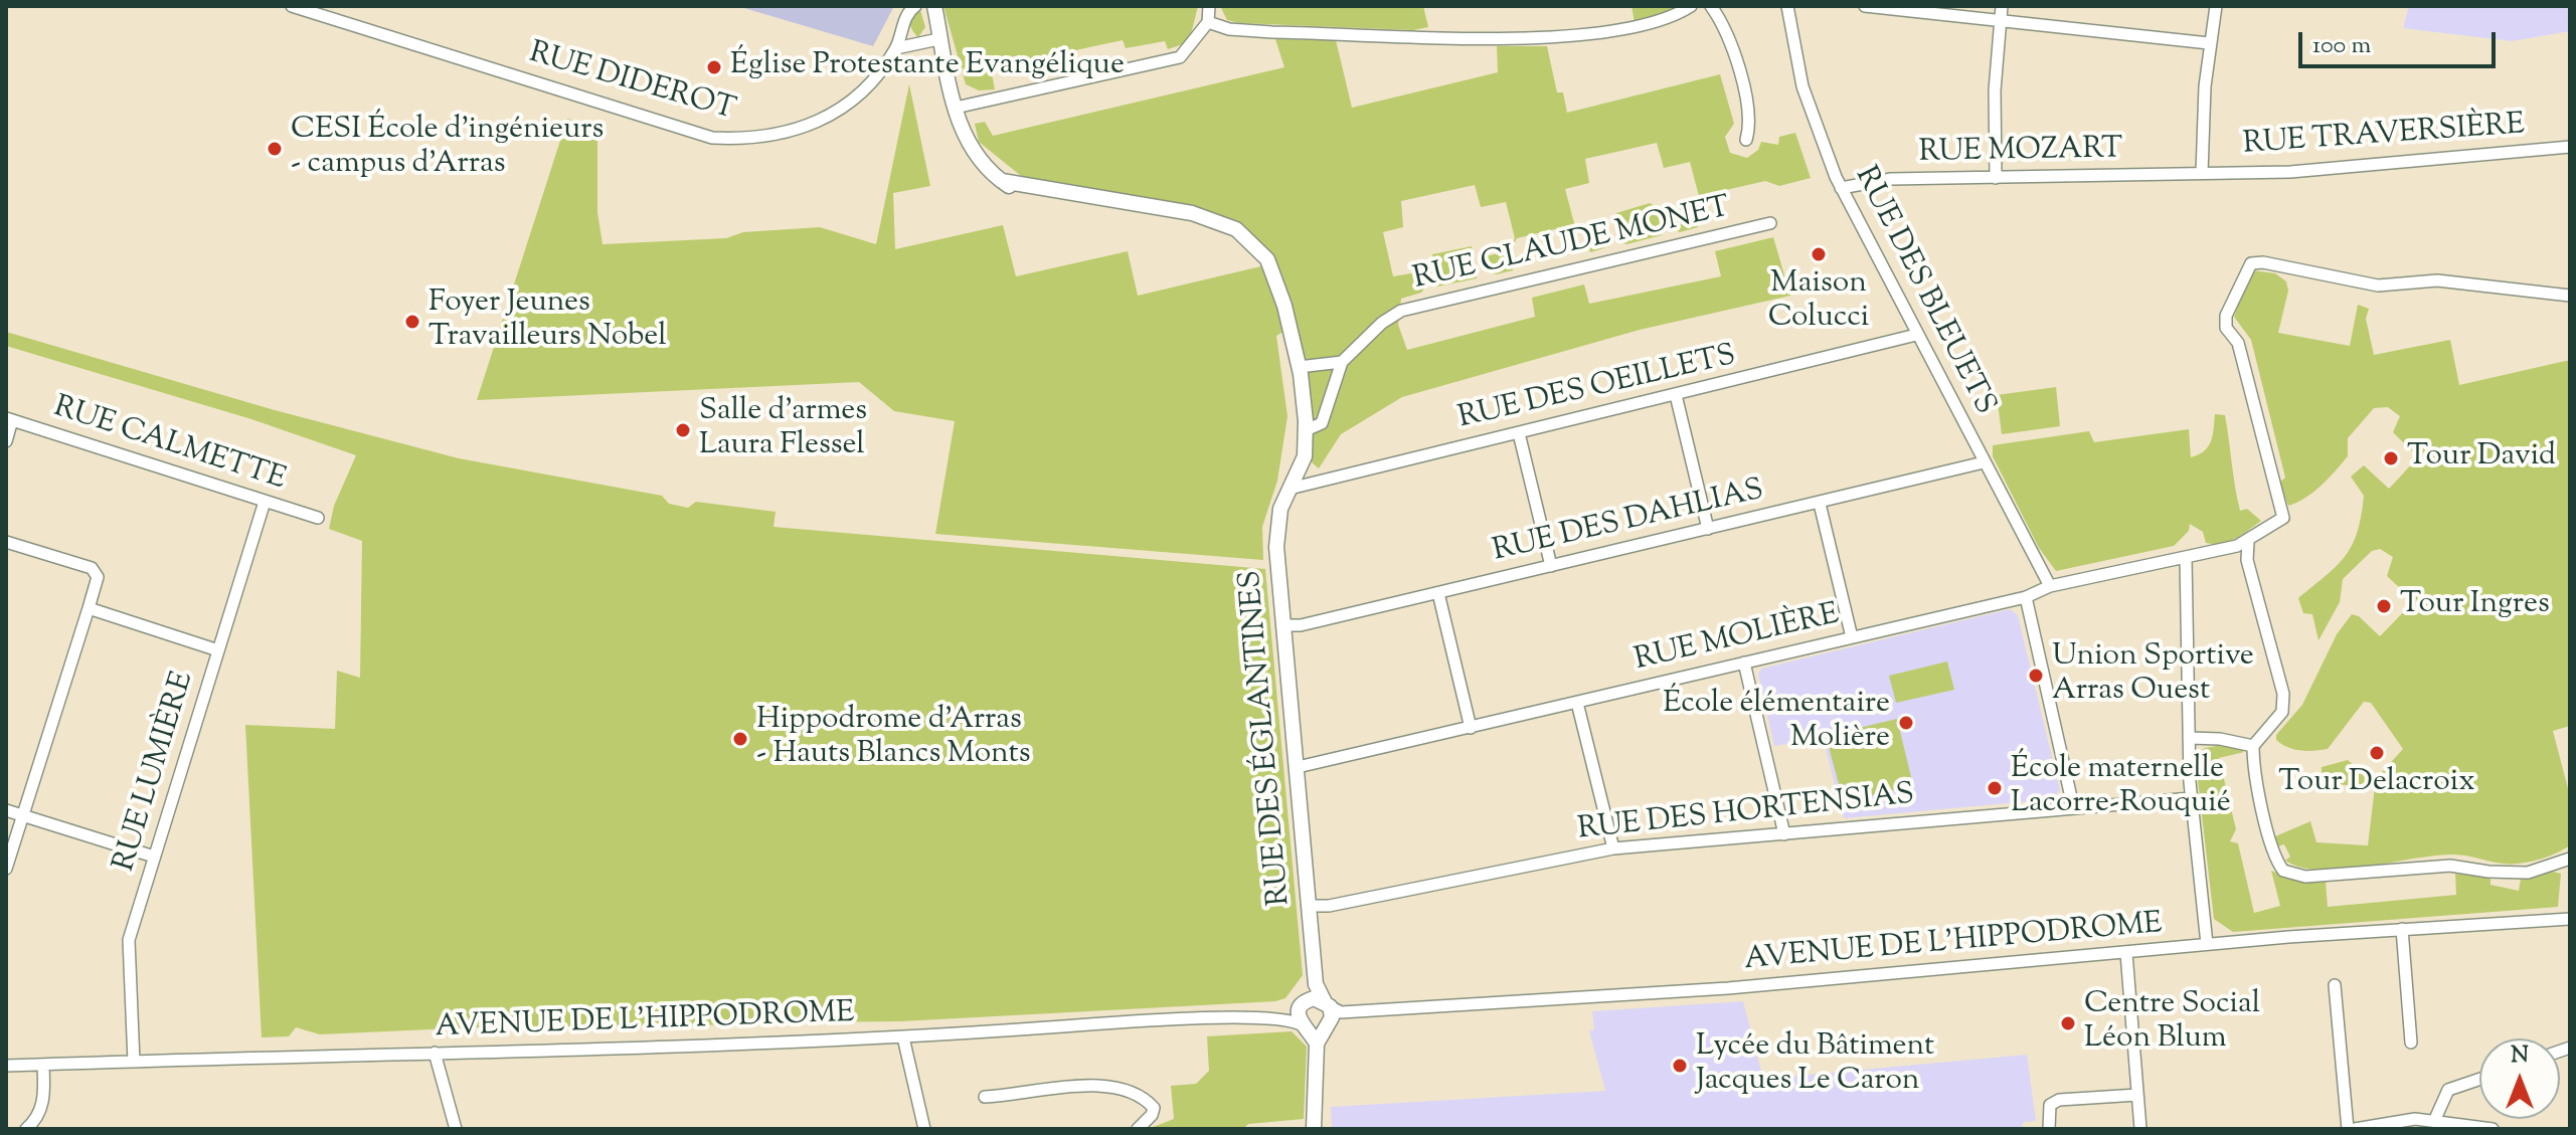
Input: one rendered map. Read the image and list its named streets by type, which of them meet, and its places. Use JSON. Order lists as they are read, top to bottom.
{
  "streets": {
    "street": [
      "RUE DIDEROT",
      "RUE TRAVERSIÈRE",
      "RUE MOZART",
      "RUE CLAUDE MONET",
      "RUE DES BLEUETS",
      "RUE DES OEILLETS",
      "RUE CALMETTE",
      "RUE DES DAHLIAS",
      "RUE MOLIÈRE",
      "RUE DES ÉGLANTINES",
      "RUE LUMIÈRE",
      "RUE DES HORTENSIAS",
      "AVENUE DE L'HIPPODROME"
    ]
  },
  "crossings": [
    ["RUE TRAVERSIÈRE", "RUE MOZART"],
    ["RUE MOZART", "RUE DES BLEUETS"],
    ["RUE CLAUDE MONET", "RUE DES ÉGLANTINES"],
    ["RUE DES BLEUETS", "RUE DES OEILLETS"],
    ["RUE DES BLEUETS", "RUE DES DAHLIAS"],
    ["RUE DES BLEUETS", "RUE MOLIÈRE"],
    ["RUE DES OEILLETS", "RUE DES ÉGLANTINES"],
    ["RUE CALMETTE", "RUE LUMIÈRE"],
    ["RUE DES DAHLIAS", "RUE DES ÉGLANTINES"],
    ["RUE MOLIÈRE", "RUE DES ÉGLANTINES"],
    ["RUE DES ÉGLANTINES", "RUE DES HORTENSIAS"],
    ["RUE DES ÉGLANTINES", "AVENUE DE L'HIPPODROME"],
    ["RUE LUMIÈRE", "AVENUE DE L'HIPPODROME"]
  ],
  "places": [
    "Église Protestante Evangélique",
    "CESI École d'ingénieurs - campus d'Arras",
    "Maison Colucci",
    "Foyer Jeunes Travailleurs Nobel",
    "Salle d'armes Laura Flessel",
    "Tour David",
    "Tour Ingres",
    "Union Sportive Arras Ouest",
    "École élémentaire Molière",
    "Hippodrome d'Arras - Hauts Blancs Monts",
    "Tour Delacroix",
    "École maternelle Lacorre-Rouquié",
    "Centre Social Léon Blum",
    "Lycée du Bâtiment Jacques Le Caron"
  ],
  "scale_bar": "100 m",
  "north": "top"
}
